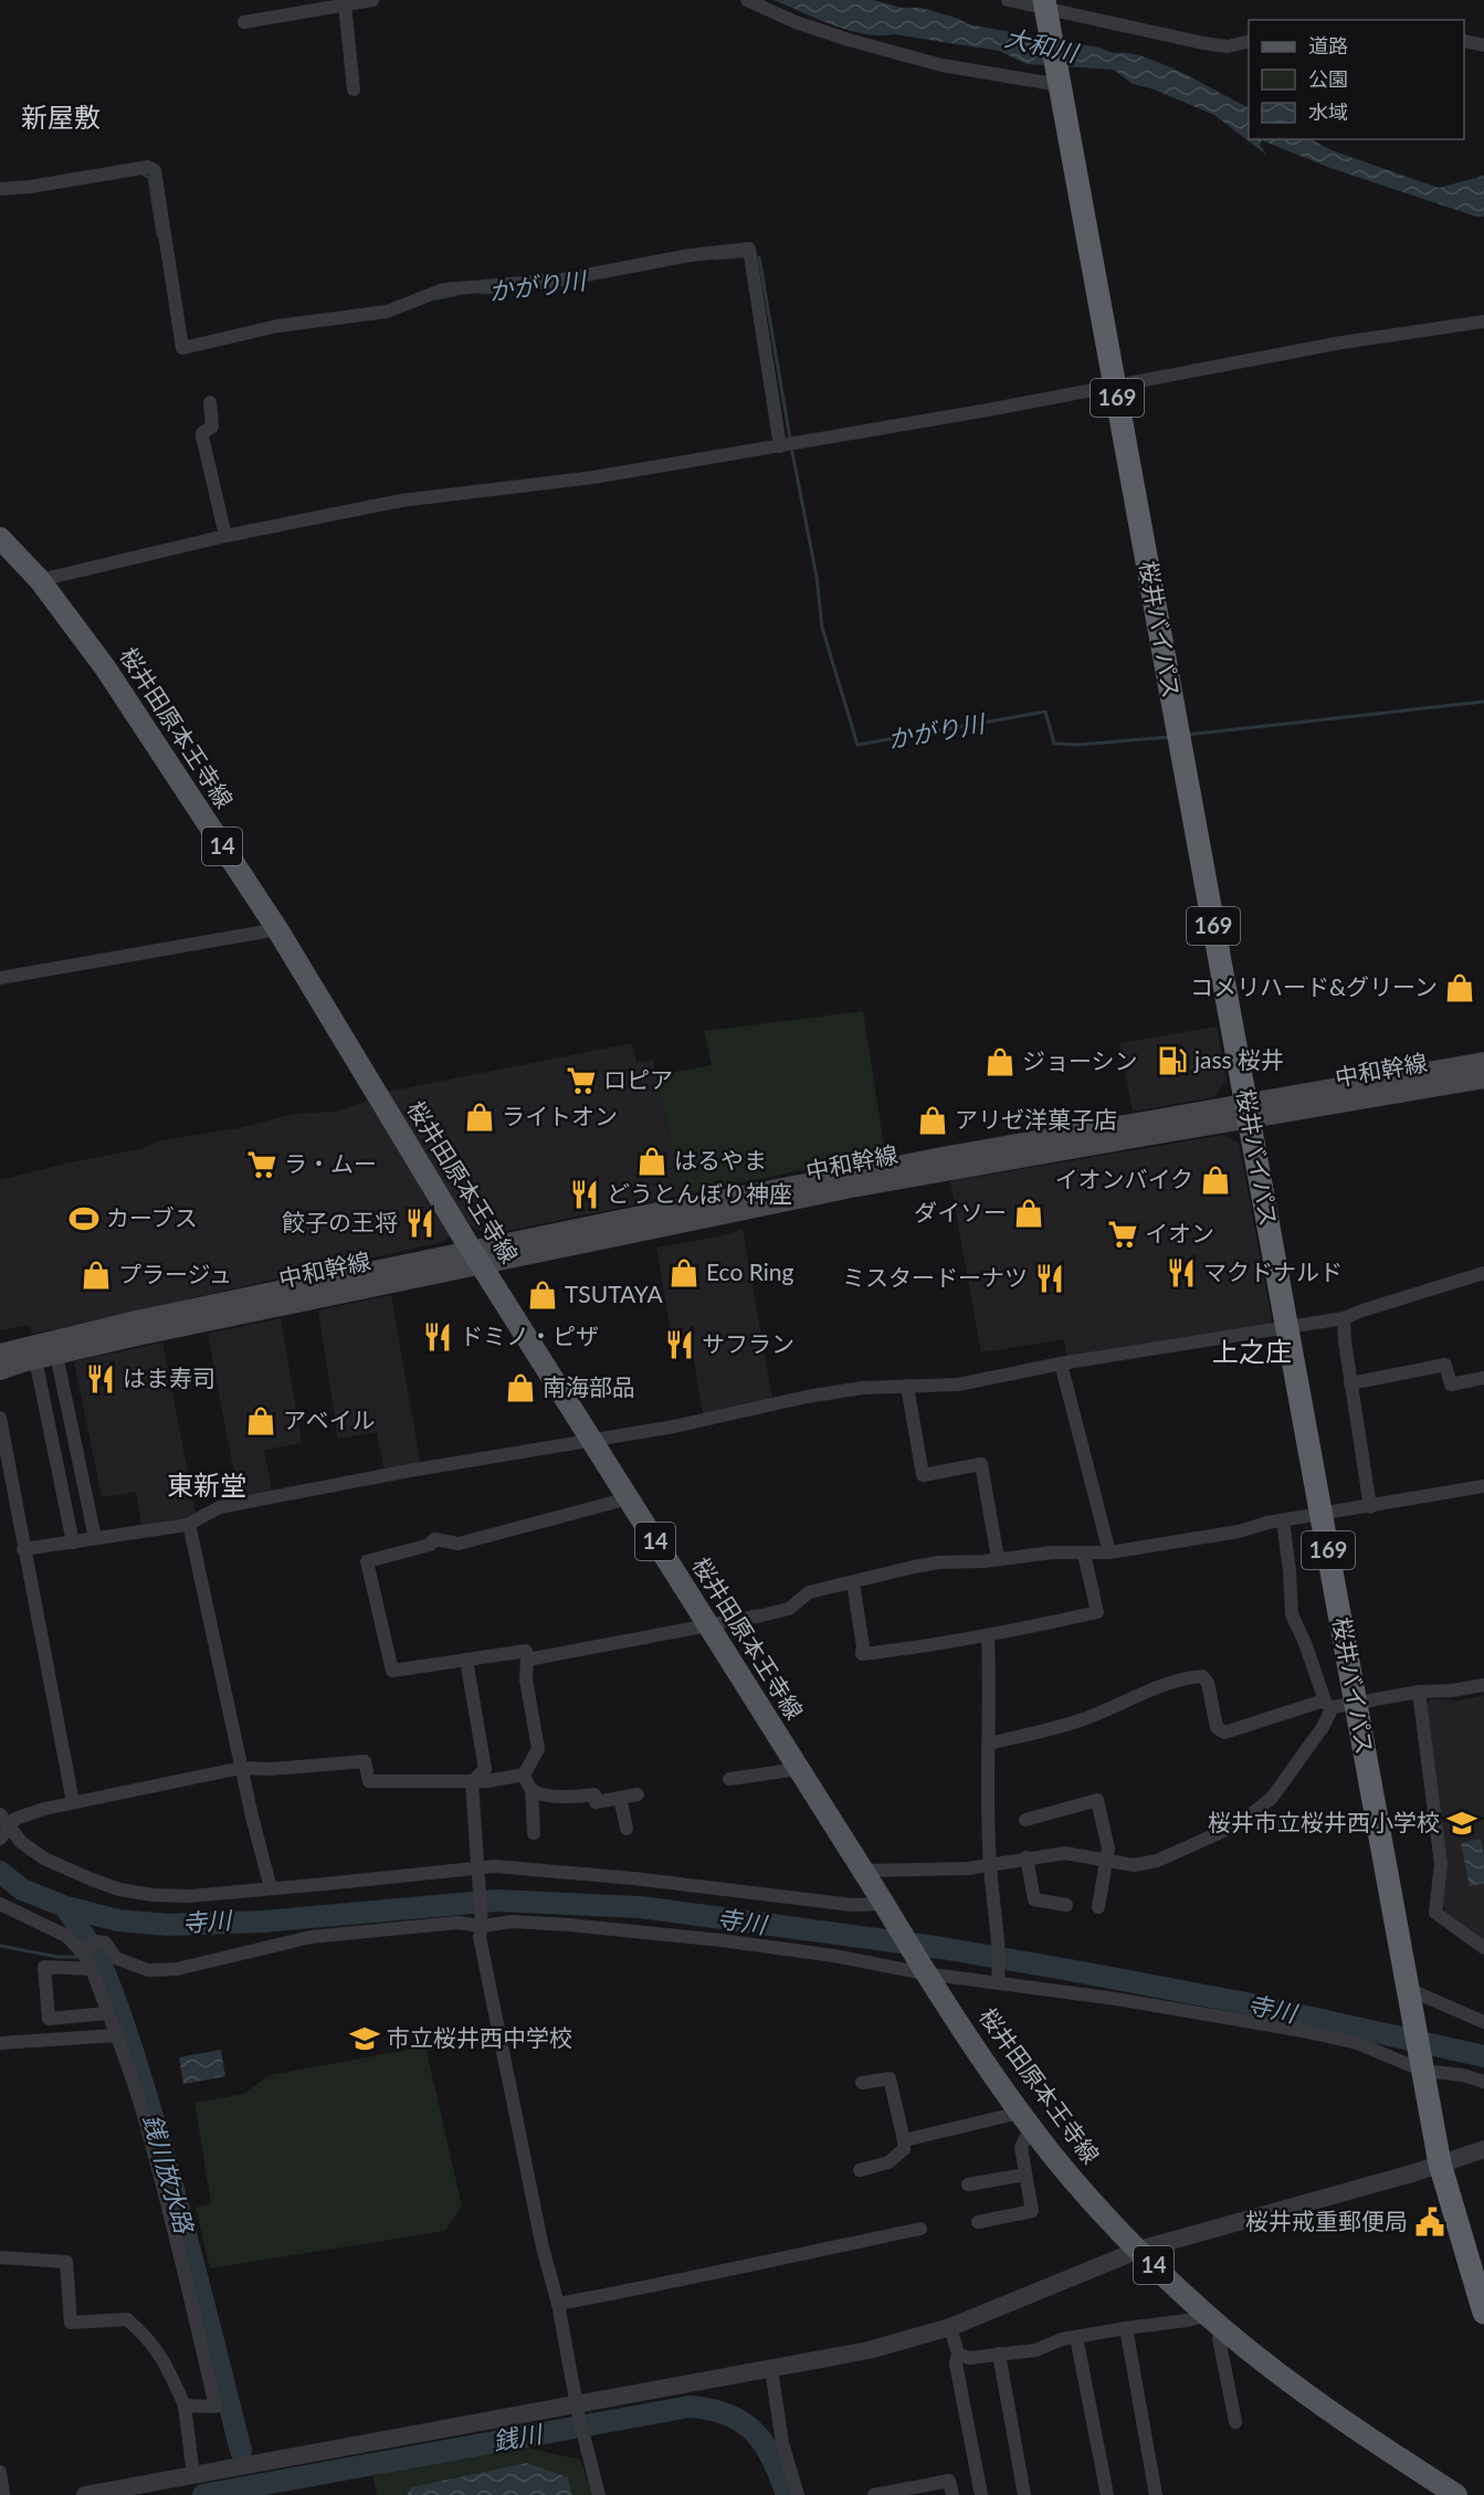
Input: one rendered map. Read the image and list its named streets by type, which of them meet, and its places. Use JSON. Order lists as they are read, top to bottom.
{
  "streets": {
    "highway": ["169", "桜井バイパス"],
    "main road": ["桜井田原本王寺線", "14", "中和幹線"]
  },
  "crossings": [
    ["桜井バイパス", "中和幹線"],
    ["桜井田原本王寺線", "中和幹線"]
  ],
  "districts": ["新屋敷", "上之庄", "東新堂"],
  "water": [
    "大和川",
    "かがり川",
    "寺川",
    "銭川放水路",
    "銭川"
  ],
  "places": {
    "shop": [
      "コメリハード&グリーン",
      "ジョーシン",
      "ライトオン",
      "アリゼ洋菓子店",
      "はるやま",
      "イオンバイク",
      "ダイソー",
      "Eco Ring",
      "プラージュ",
      "TSUTAYA",
      "南海部品",
      "アベイル"
    ],
    "fuel station": ["jass 桜井"],
    "supermarket": ["ロピア", "ラ・ムー", "イオン"],
    "restaurant": [
      "どうとんぼり神座",
      "餃子の王将",
      "マクドナルド",
      "ミスタードーナツ",
      "ドミノ・ピザ",
      "サフラン",
      "はま寿司"
    ],
    "sports": ["カーブス"],
    "school or university": ["桜井市立桜井西小学校", "市立桜井西中学校"],
    "public building": ["桜井戒重郵便局"]
  },
  "legend": ["道路", "公園", "水域"]
}
